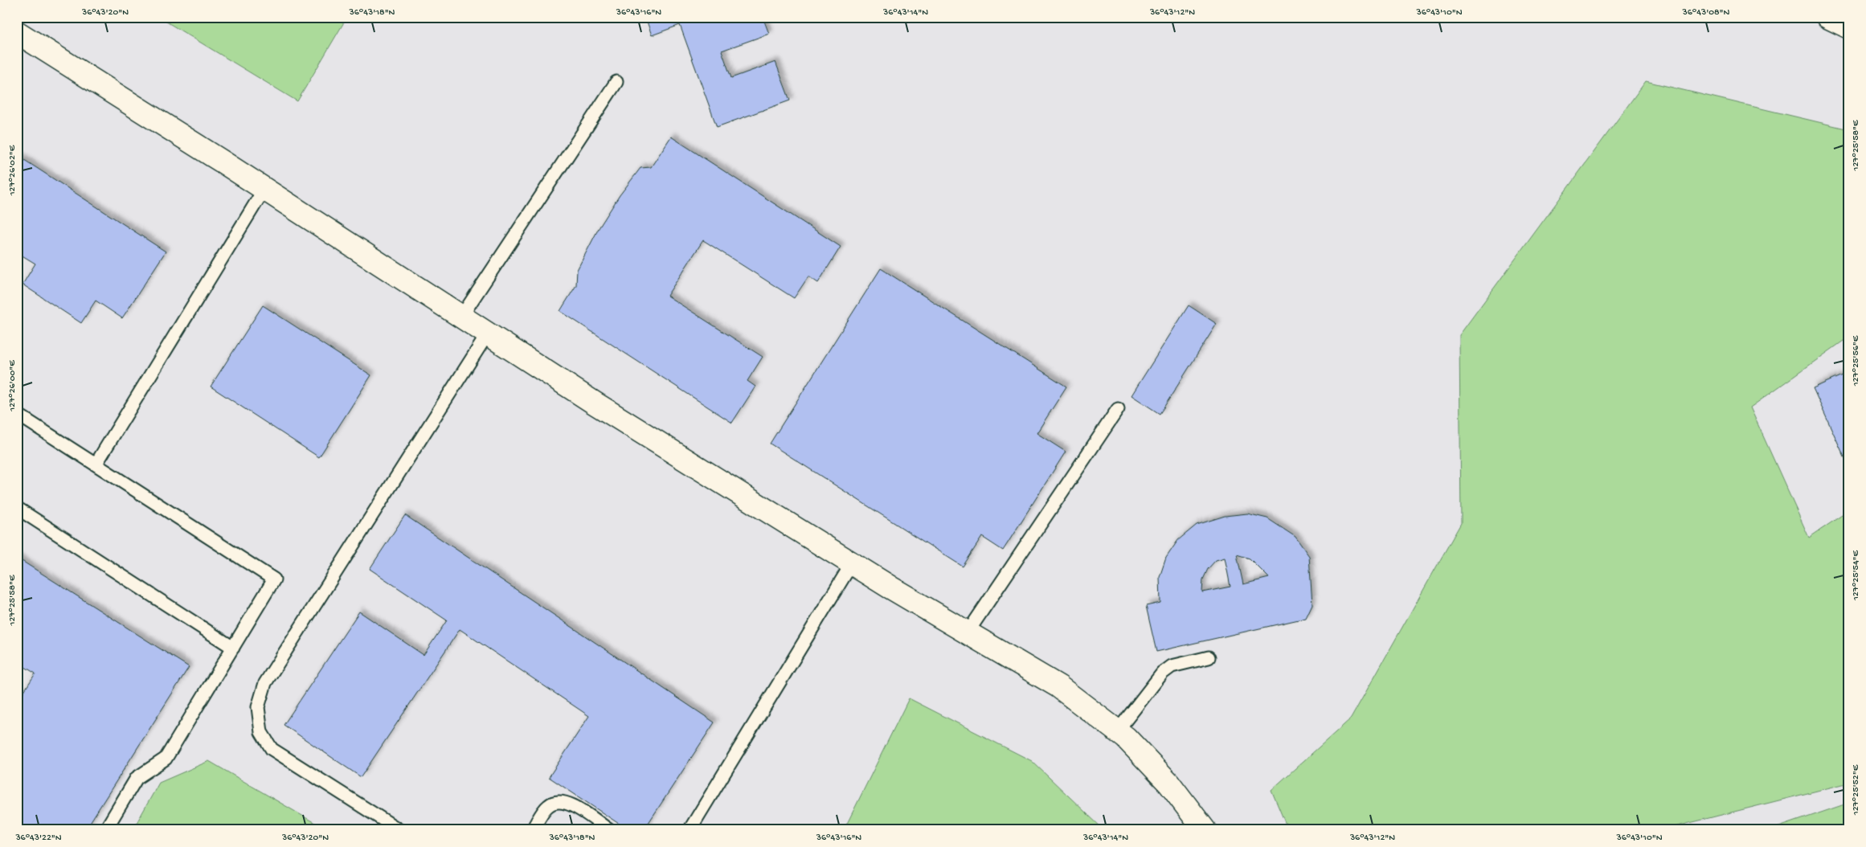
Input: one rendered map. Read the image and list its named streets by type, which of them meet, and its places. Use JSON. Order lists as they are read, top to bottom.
{
  "coordinates": [
    "36°43'20\"N",
    "36°43'18\"N",
    "36°43'16\"N",
    "36°43'14\"N",
    "36°43'12\"N",
    "36°43'10\"N",
    "36°43'08\"N",
    "127°25'58\"E",
    "127°26'02\"E",
    "127°25'56\"E",
    "127°26'00\"E",
    "127°25'54\"E",
    "127°25'52\"E",
    "36°43'22\"N"
  ]
}
